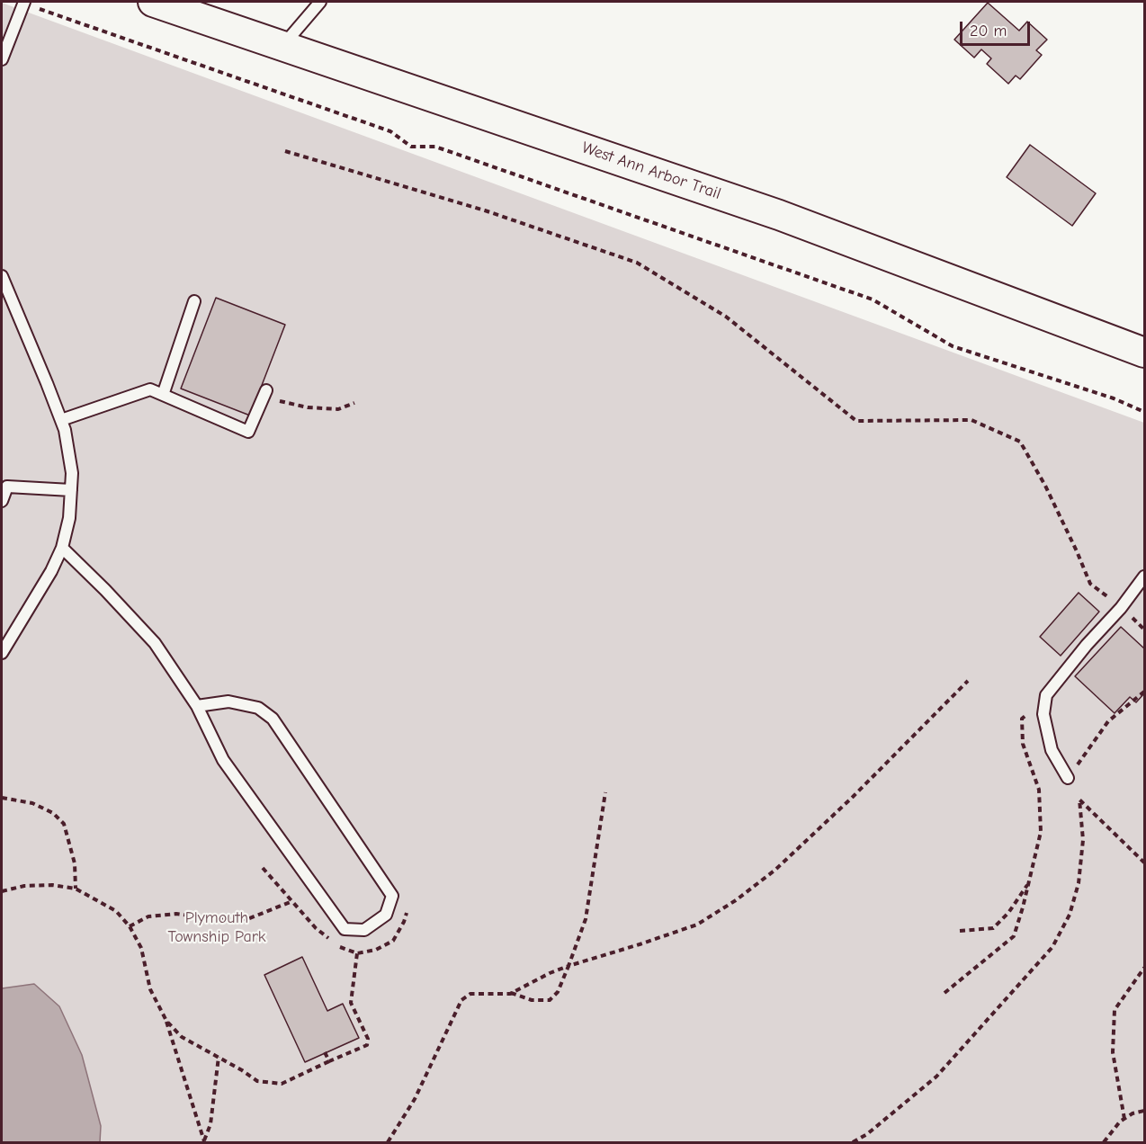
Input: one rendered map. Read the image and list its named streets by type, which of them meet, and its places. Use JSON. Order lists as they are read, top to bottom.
{
  "streets": {
    "street": ["West Ann Arbor Trail"]
  },
  "parks": ["Plymouth Township Park"],
  "scale_bar": "20 m"
}
